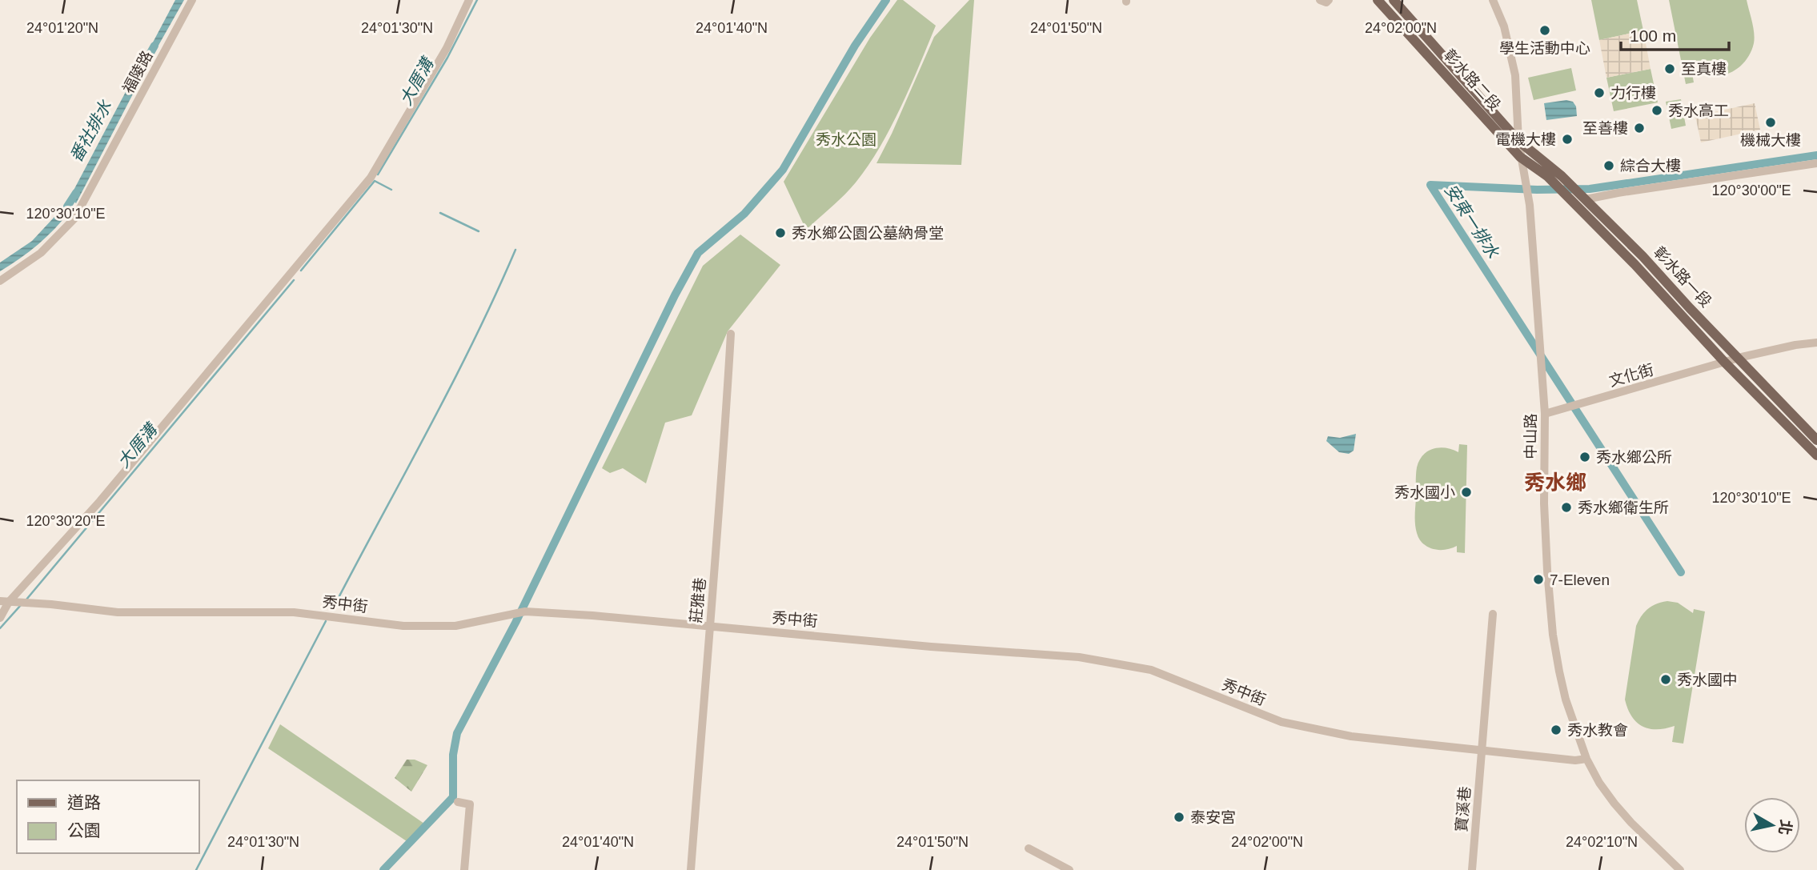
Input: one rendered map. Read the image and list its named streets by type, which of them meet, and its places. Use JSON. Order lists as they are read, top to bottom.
{
  "streets": {
    "main road": ["彰水路二段", "彰水路一段"],
    "street": [
      "福陵路",
      "文化街",
      "中山路",
      "莊雅巷",
      "秀中街",
      "寶溪巷"
    ]
  },
  "crossings": [
    ["彰水路二段", "彰水路一段"],
    ["彰水路二段", "中山路"],
    ["彰水路一段", "文化街"],
    ["彰水路一段", "中山路"],
    ["文化街", "中山路"],
    ["中山路", "秀中街"],
    ["莊雅巷", "秀中街"],
    ["秀中街", "寶溪巷"]
  ],
  "districts": ["秀水鄉"],
  "water": ["大厝溝", "番社排水", "安東一排水"],
  "parks": ["秀水公園"],
  "places": [
    "學生活動中心",
    "至真樓",
    "力行樓",
    "秀水高工",
    "機械大樓",
    "至善樓",
    "電機大樓",
    "綜合大樓",
    "秀水鄉公園公墓納骨堂",
    "秀水鄉公所",
    "秀水國小",
    "秀水鄉衛生所",
    "7-Eleven",
    "秀水國中",
    "秀水教會",
    "泰安宮"
  ],
  "legend": ["道路", "公園"],
  "scale_bar": "100 m",
  "north": "right",
  "coordinates": [
    "24°01'30\"N",
    "24°01'40\"N",
    "24°01'50\"N",
    "24°02'00\"N",
    "24°01'20\"N",
    "120°30'00\"E",
    "120°30'10\"E",
    "120°30'20\"E",
    "24°02'10\"N"
  ]
}
